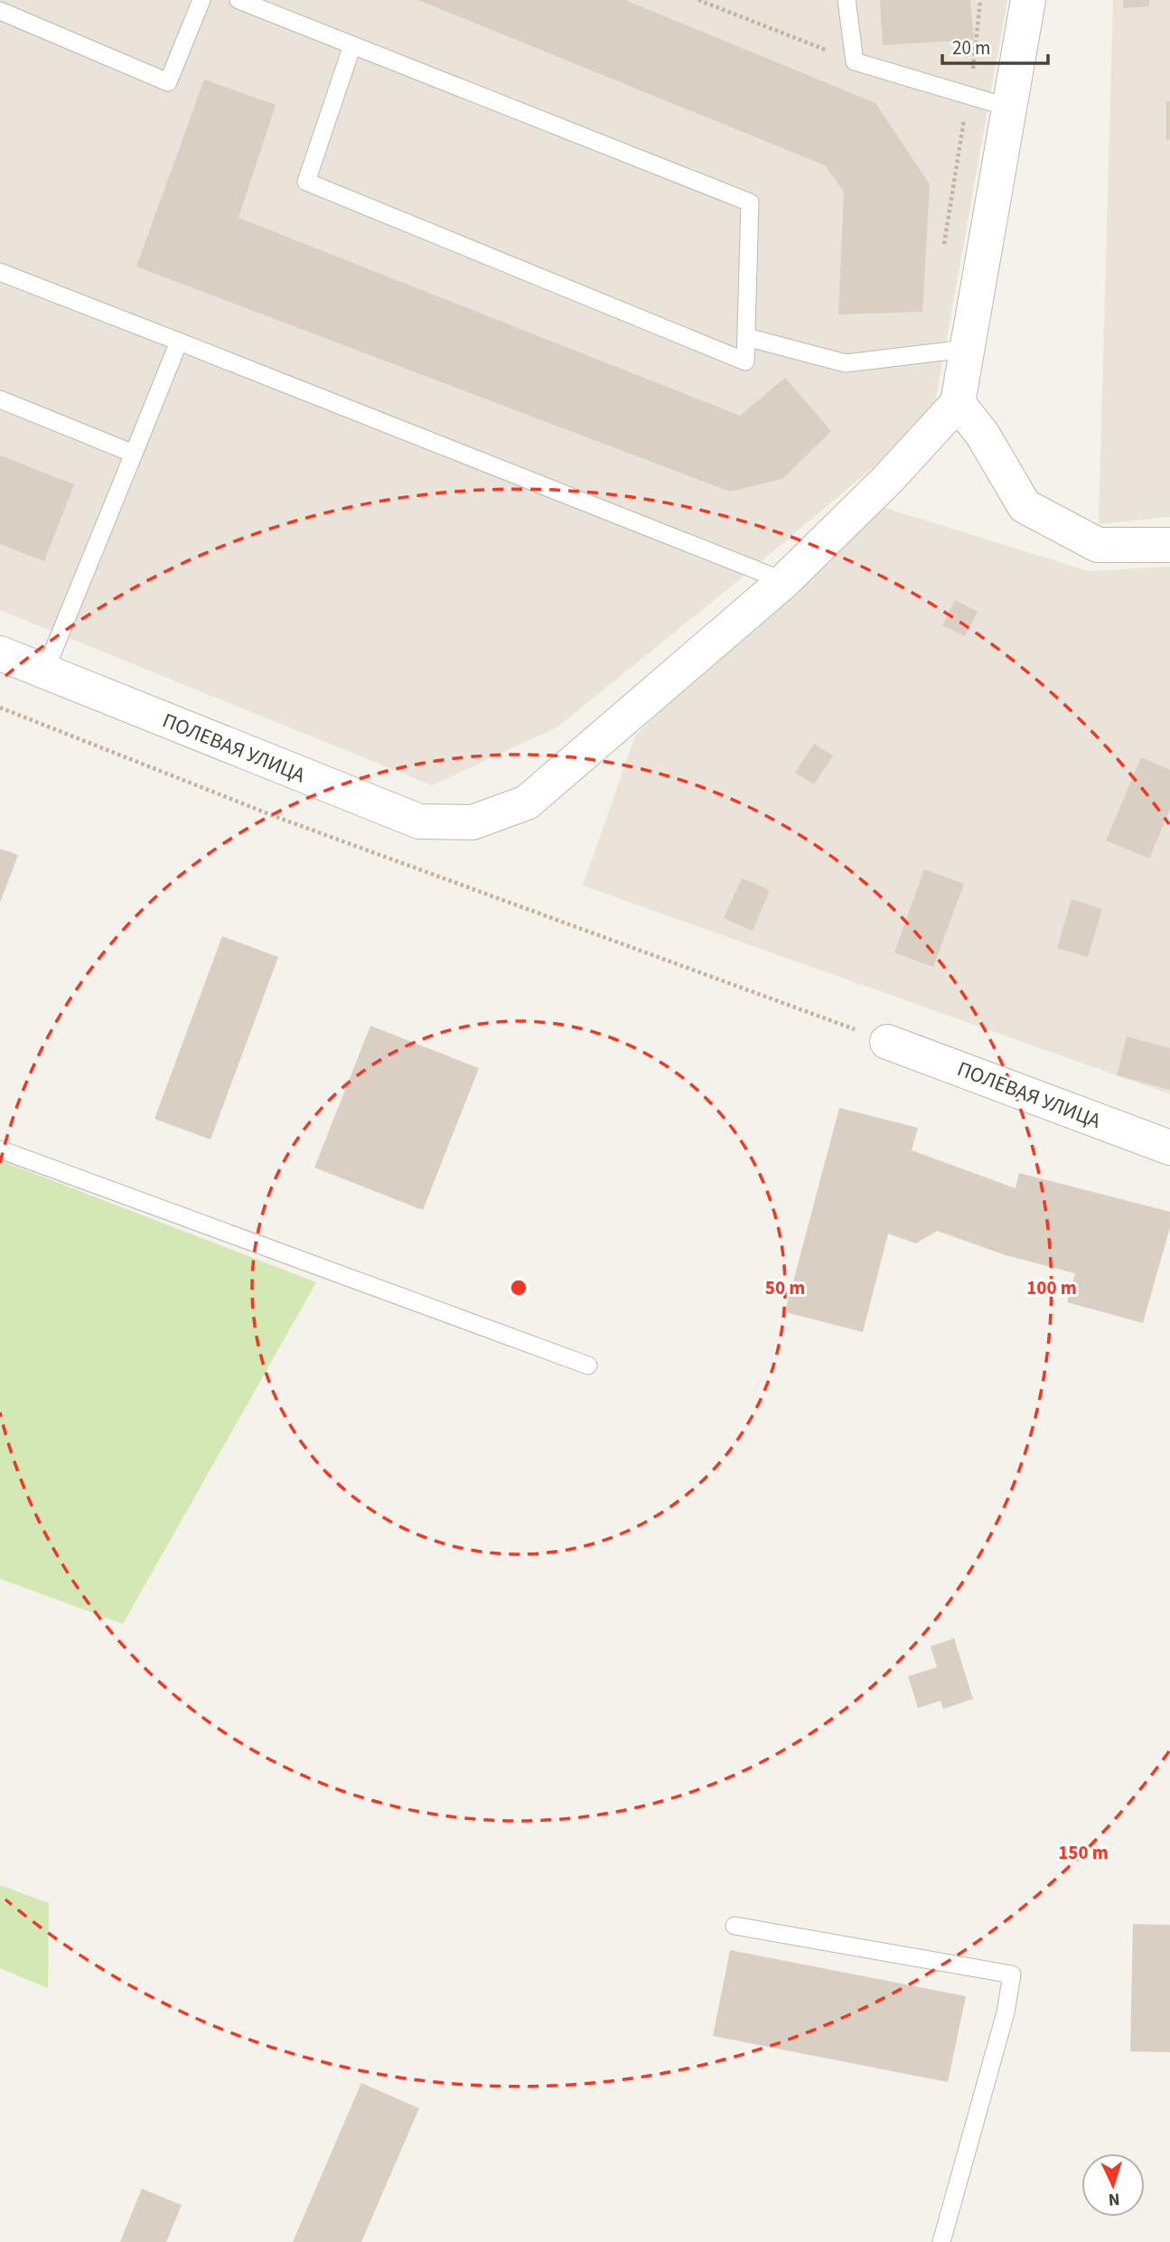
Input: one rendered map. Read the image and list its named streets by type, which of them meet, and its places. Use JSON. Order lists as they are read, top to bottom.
{
  "streets": {
    "street": ["ПОЛЕВАЯ УЛИЦА"]
  },
  "scale_bar": "20 m",
  "north": "bottom",
  "rings": ["50 m", "100 m", "150 m"]
}
